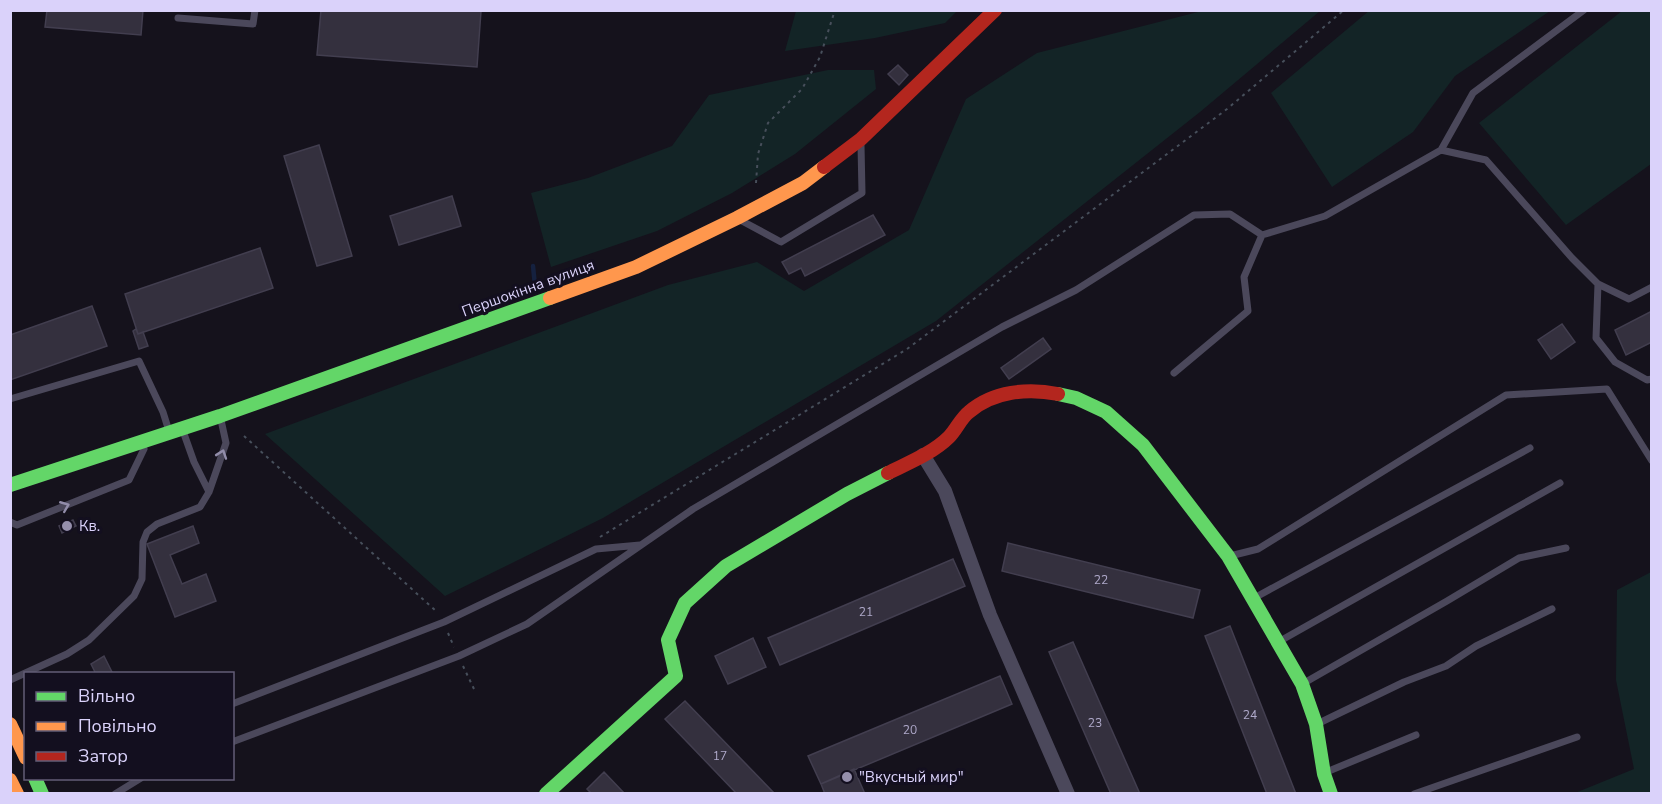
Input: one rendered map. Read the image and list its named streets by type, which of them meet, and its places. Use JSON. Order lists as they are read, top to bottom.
{
  "streets": {
    "main road": ["Першокінна вулиця"]
  },
  "places": ["Кв.", "\"Вкусный мир\""],
  "house_numbers": [
    "22",
    "21",
    "24",
    "23",
    "20",
    "17"
  ],
  "legend": ["Вільно", "Повільно", "Затор"]
}
